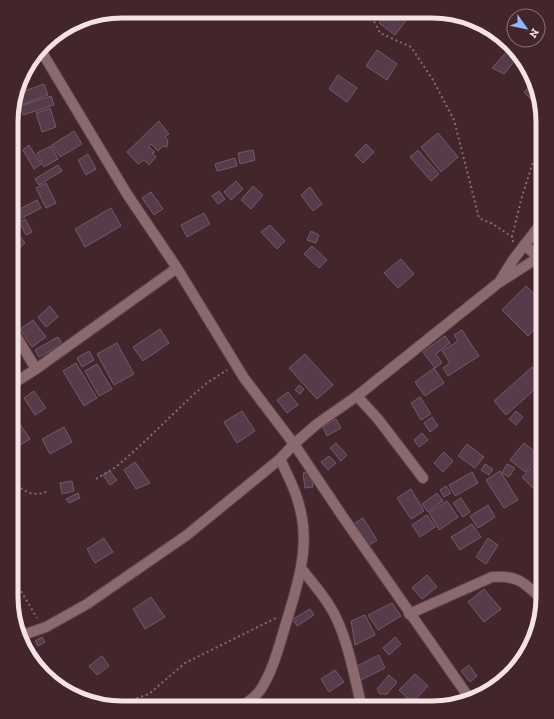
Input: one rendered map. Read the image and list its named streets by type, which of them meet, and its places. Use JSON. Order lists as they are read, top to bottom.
{
  "north": "bottom right"
}
